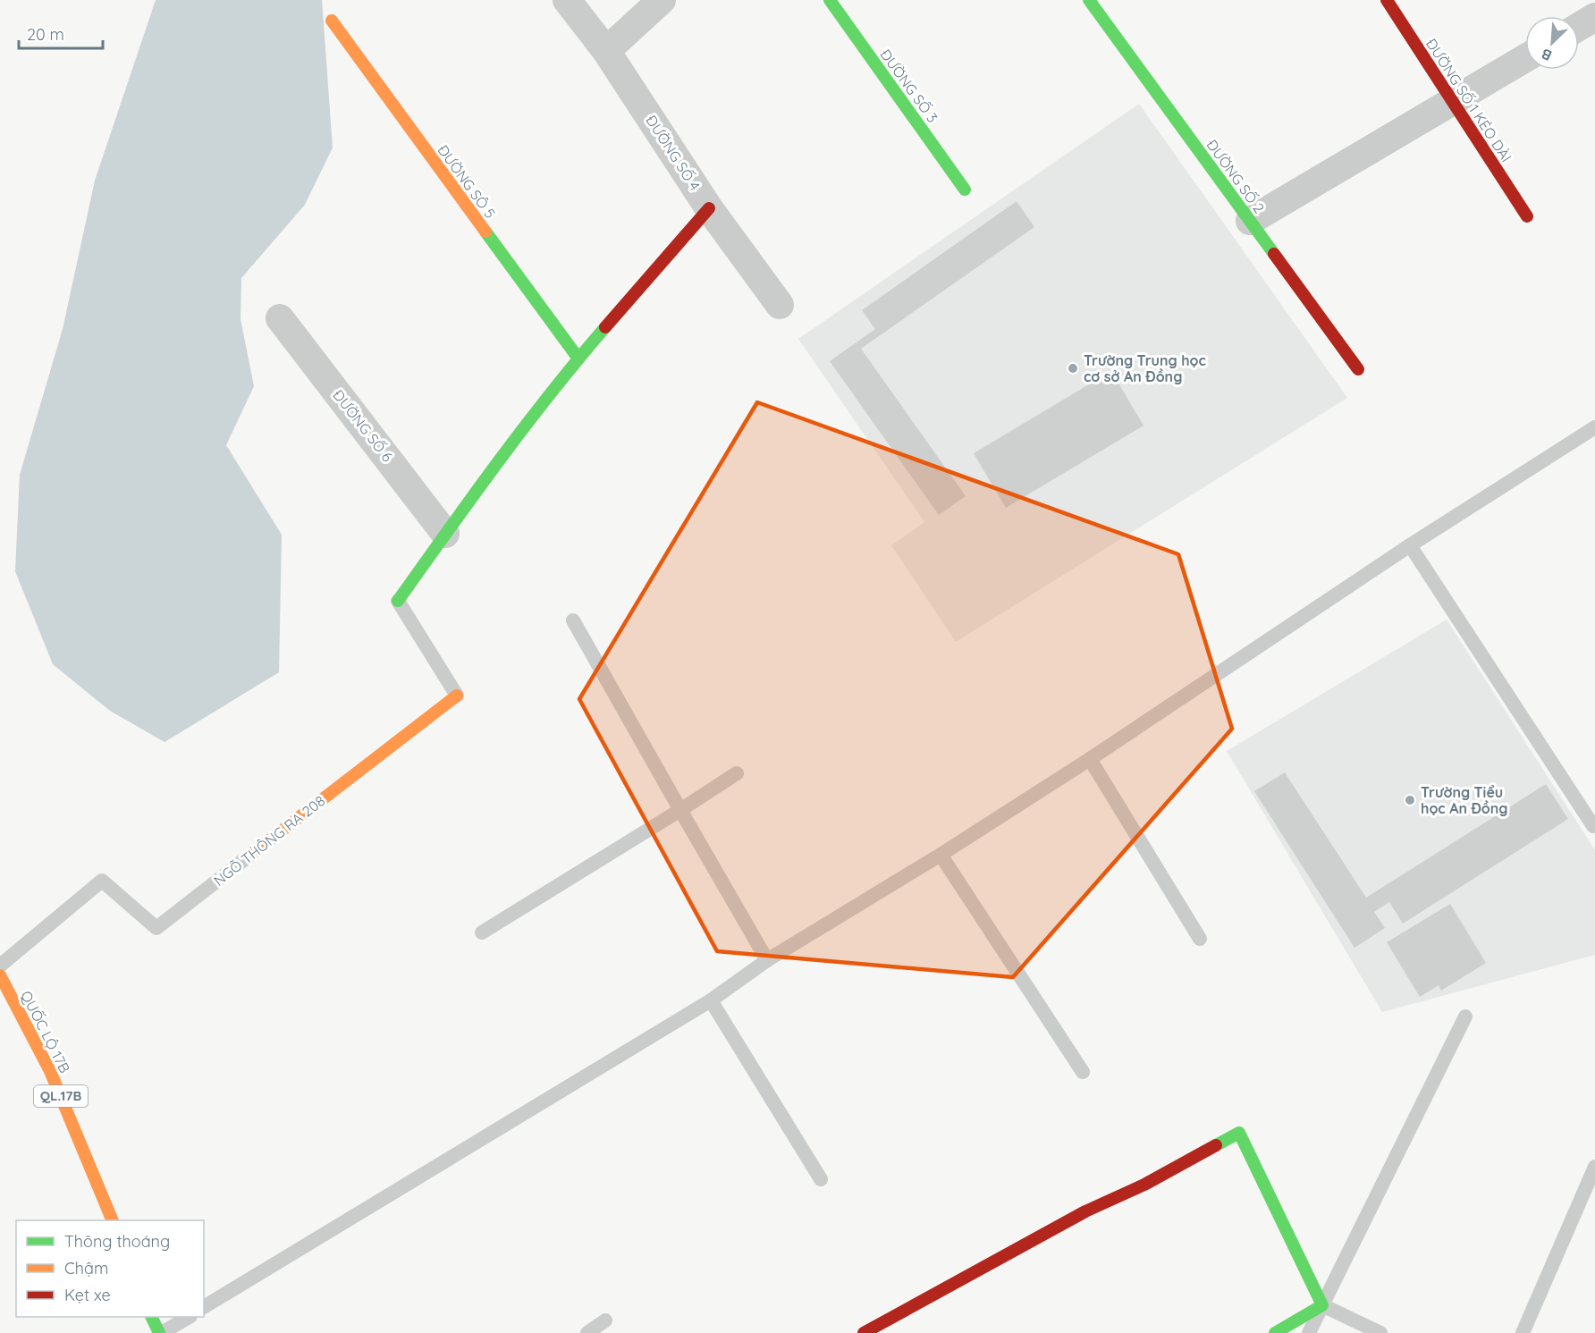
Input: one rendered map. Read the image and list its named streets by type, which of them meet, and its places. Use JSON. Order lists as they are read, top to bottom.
{
  "streets": {
    "street": [
      "ĐƯỜNG SỐ 3",
      "ĐƯỜNG SỐ 1 KÉO DÀI",
      "ĐƯỜNG SỐ 4",
      "ĐƯỜNG SỐ 2",
      "ĐƯỜNG SÔ 5",
      "ĐƯỜNG SỐ 6",
      "NGÕ THÔNG RA 208",
      "QUỐC LỘ 17B",
      "QL.17B"
    ]
  },
  "places": ["Trường Trung học cơ sở An Đồng", "Trường Tiểu học An Đồng"],
  "legend": ["Thông thoáng", "Chậm", "Kẹt xe"],
  "scale_bar": "20 m",
  "north": "bottom left"
}
